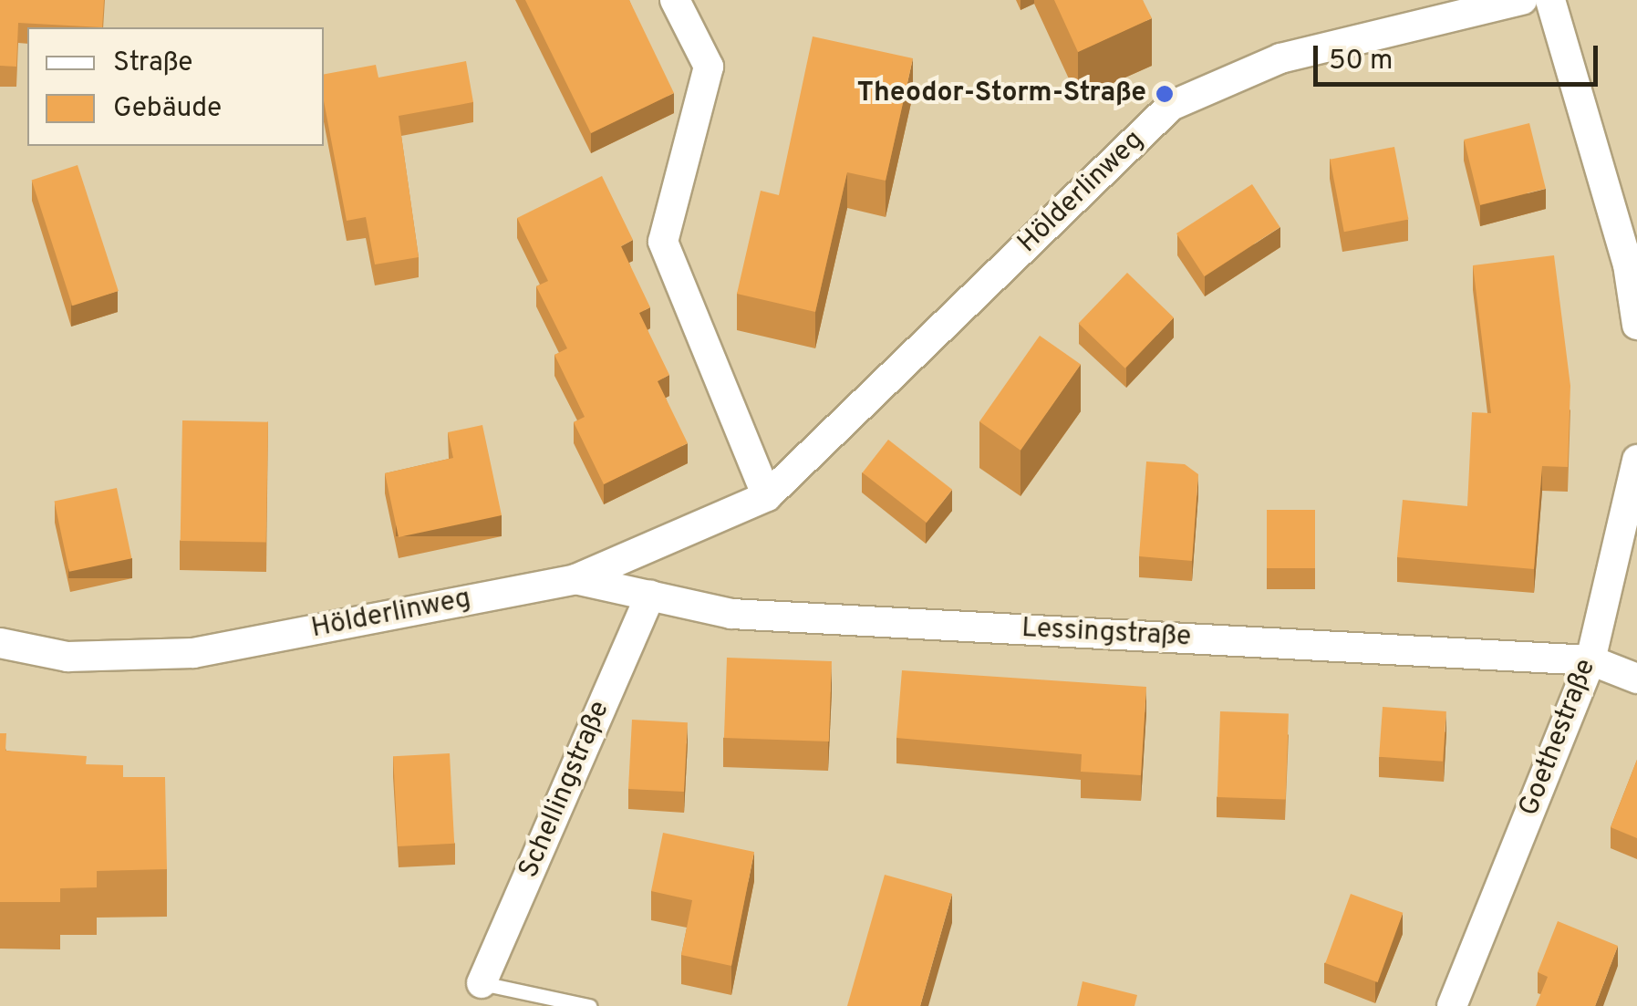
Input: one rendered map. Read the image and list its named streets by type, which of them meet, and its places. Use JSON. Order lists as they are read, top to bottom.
{
  "streets": {
    "street": [
      "Hölderlinweg",
      "Lessingstraße",
      "Goethestraße",
      "Schellingstraße"
    ]
  },
  "crossings": [
    ["Hölderlinweg", "Lessingstraße"],
    ["Lessingstraße", "Goethestraße"],
    ["Lessingstraße", "Schellingstraße"]
  ],
  "places": ["Theodor-Storm-Straße"],
  "legend": ["Straße", "Gebäude"],
  "scale_bar": "50 m"
}
